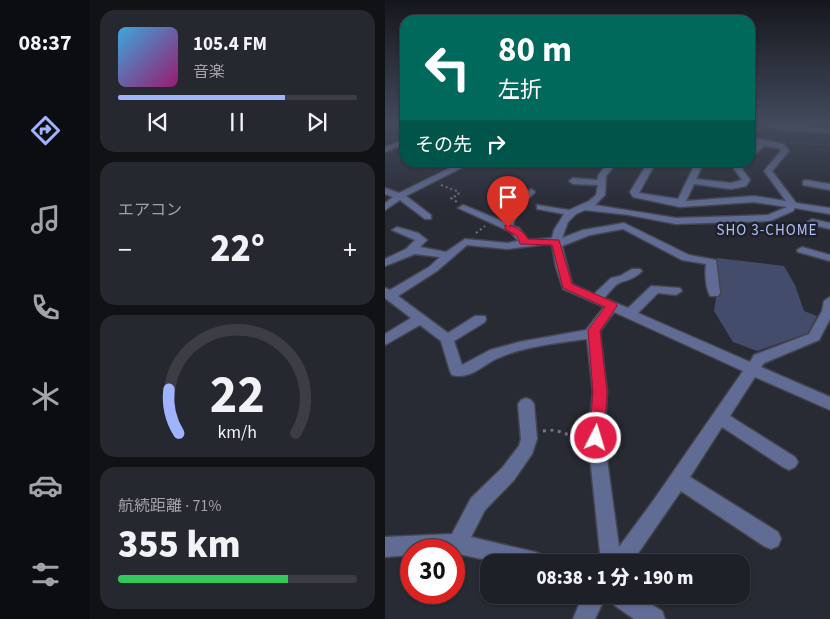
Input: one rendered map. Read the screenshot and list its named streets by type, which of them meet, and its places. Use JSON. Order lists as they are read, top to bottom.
{
  "districts": ["SHO 3-CHOME"],
  "page": {
    "tabs": "08:37",
    "turn": ["80 m", "左折"],
    "song": ["105.4 FM", "音楽"],
    "then": "その先",
    "tile": [
      "エアコン",
      ["航続距離 · 71%", "355 km"]
    ],
    "heat": ["−", "22°", "+"],
    "limit": "30",
    "trip": "08:38 · 1 分 · 190 m",
    "gauge": ["22", "km/h"]
  }
}
